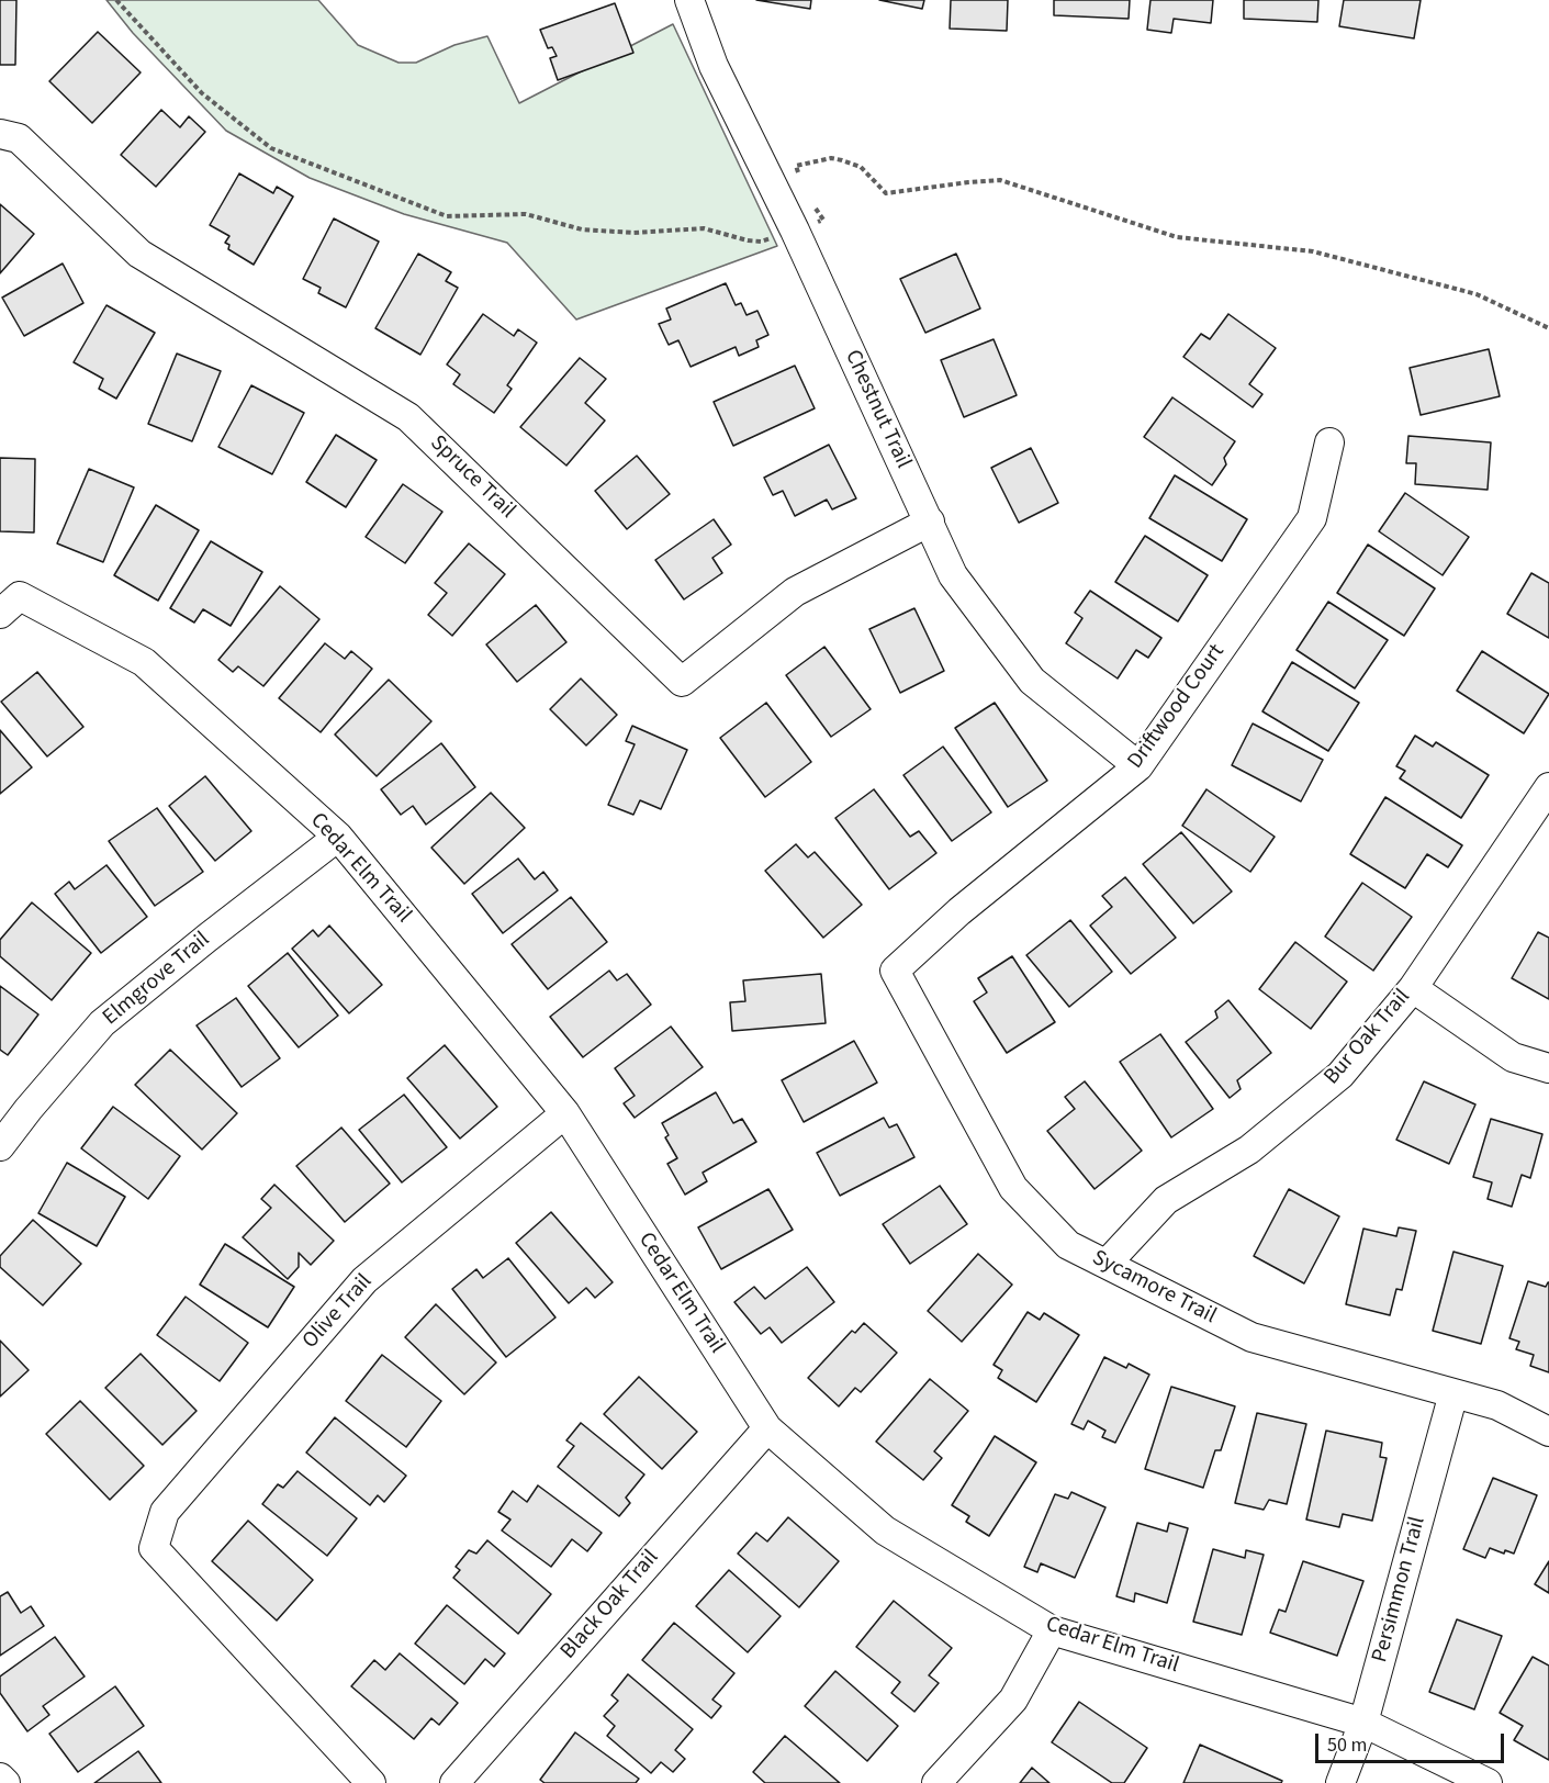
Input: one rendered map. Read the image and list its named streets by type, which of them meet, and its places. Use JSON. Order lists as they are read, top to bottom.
{
  "streets": {
    "street": [
      "Chestnut Trail",
      "Spruce Trail",
      "Driftwood Court",
      "Cedar Elm Trail",
      "Elmgrove Trail",
      "Bur Oak Trail",
      "Sycamore Trail",
      "Olive Trail",
      "Persimmon Trail",
      "Black Oak Trail"
    ]
  },
  "crossings": [
    ["Chestnut Trail", "Spruce Trail"],
    ["Chestnut Trail", "Driftwood Court"],
    ["Driftwood Court", "Sycamore Trail"],
    ["Cedar Elm Trail", "Elmgrove Trail"],
    ["Cedar Elm Trail", "Olive Trail"],
    ["Cedar Elm Trail", "Persimmon Trail"],
    ["Cedar Elm Trail", "Black Oak Trail"],
    ["Bur Oak Trail", "Sycamore Trail"],
    ["Sycamore Trail", "Persimmon Trail"]
  ],
  "scale_bar": "50 m"
}
